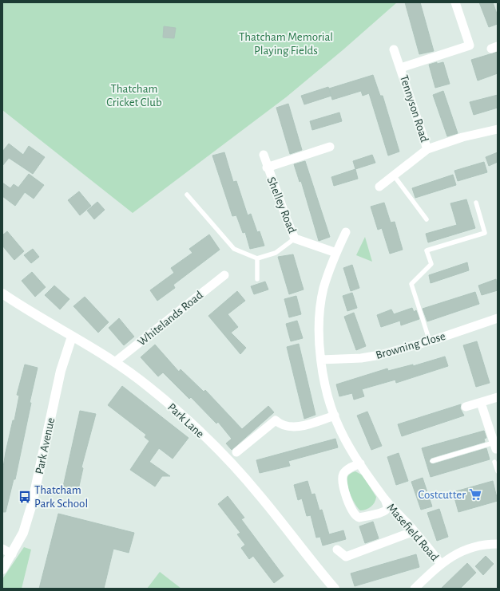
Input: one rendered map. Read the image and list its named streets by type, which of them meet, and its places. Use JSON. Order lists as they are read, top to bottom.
{
  "streets": {
    "street": [
      "Tennyson Road",
      "Shelley Road",
      "Whitelands Road",
      "Browning Close",
      "Park Lane",
      "Park Avenue",
      "Masefield Road"
    ]
  },
  "crossings": [
    ["Shelley Road", "Masefield Road"],
    ["Whitelands Road", "Park Lane"],
    ["Browning Close", "Masefield Road"],
    ["Park Lane", "Park Avenue"]
  ],
  "parks": ["Thatcham Memorial Playing Fields", "Thatcham Cricket Club"],
  "places": {
    "supermarket": ["Costcutter"],
    "bus stop": ["Thatcham Park School"]
  }
}
